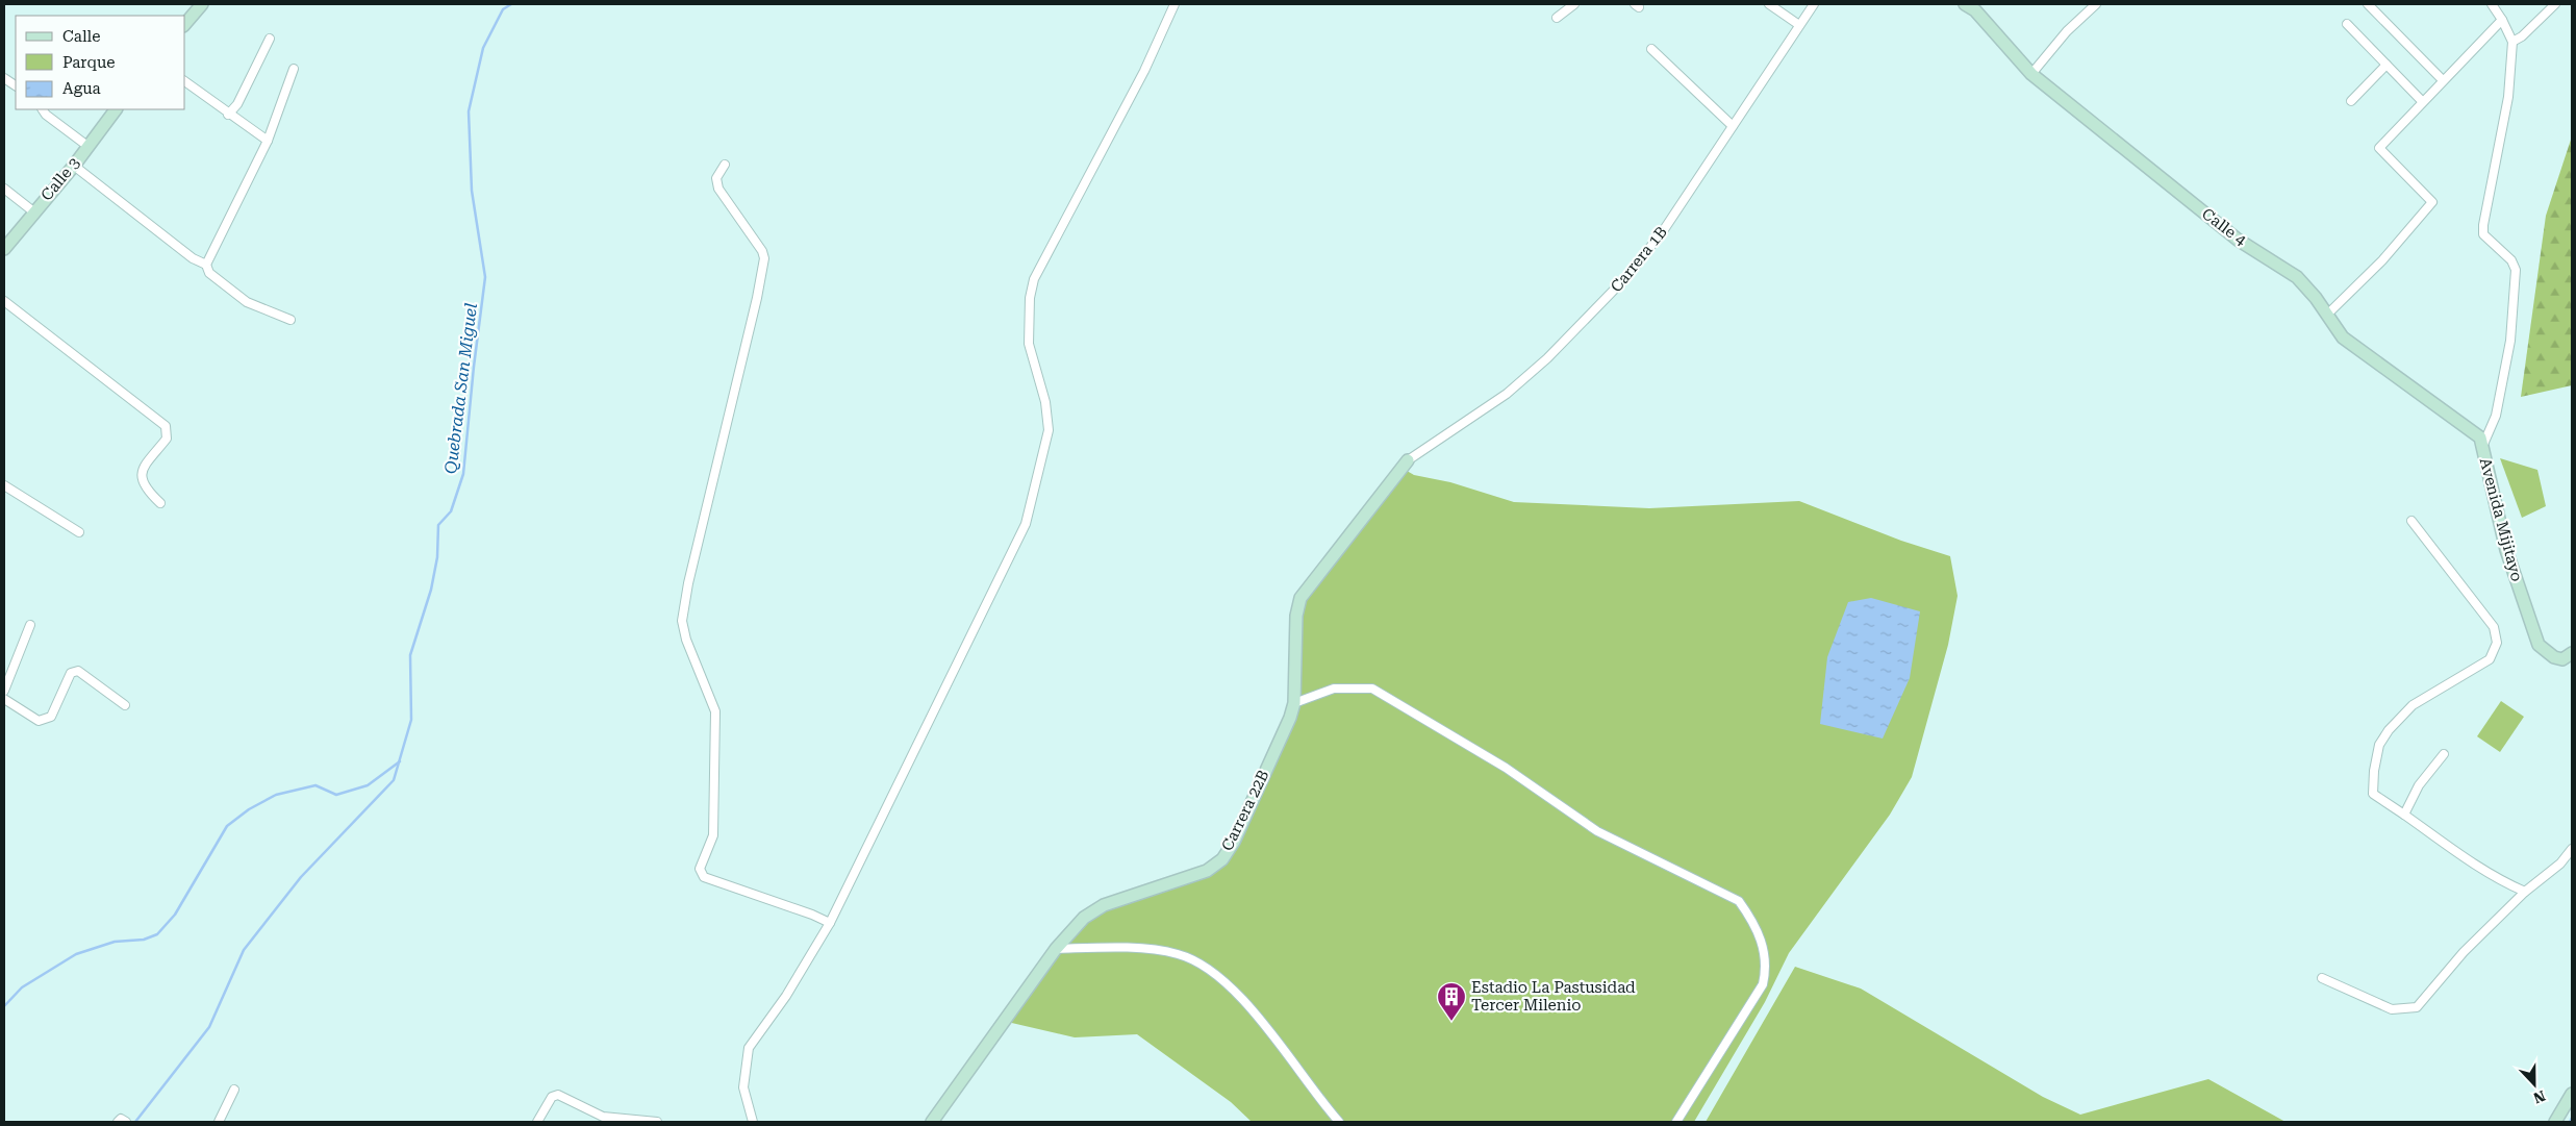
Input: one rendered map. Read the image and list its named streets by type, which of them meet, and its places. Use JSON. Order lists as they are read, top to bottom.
{
  "streets": {
    "street": [
      "Calle 3",
      "Calle 4",
      "Carrera 1B",
      "Avenida Mijitayo",
      "Carrera 22B"
    ]
  },
  "crossings": [
    ["Calle 4", "Avenida Mijitayo"],
    ["Carrera 1B", "Carrera 22B"]
  ],
  "water": ["Quebrada San Miguel"],
  "places": {
    "building": ["Estadio La Pastusidad Tercer Milenio"]
  },
  "legend": ["Calle", "Parque", "Agua"],
  "north": "bottom"
}
